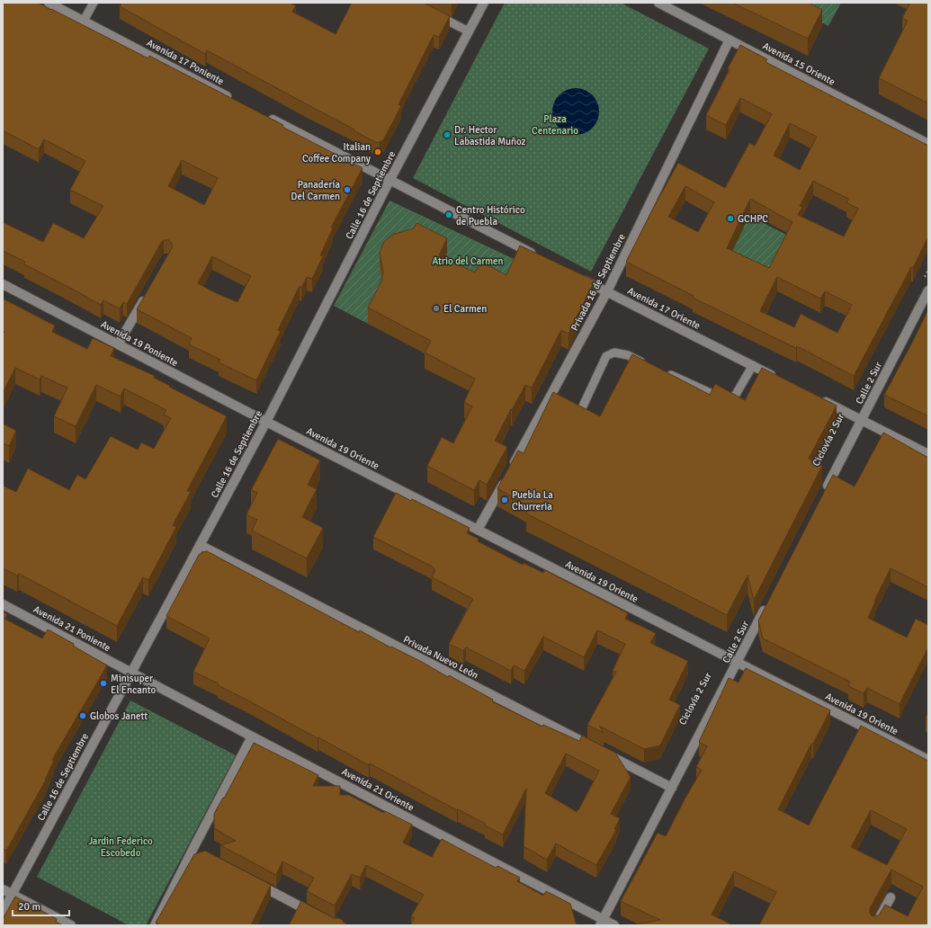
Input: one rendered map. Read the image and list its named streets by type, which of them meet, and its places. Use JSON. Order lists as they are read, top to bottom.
{
  "streets": {
    "street": [
      "Avenida 17 Poniente",
      "Avenida 15 Oriente",
      "Calle 16 de Septiembre",
      "Privada 16 de Septiembre",
      "Avenida 17 Oriente",
      "Avenida 19 Poniente",
      "Calle 2 Sur",
      "Avenida 19 Oriente",
      "Avenida 21 Poniente",
      "Privada Nuevo León",
      "Avenida 21 Oriente"
    ]
  },
  "crossings": [
    ["Avenida 15 Oriente", "Privada 16 de Septiembre"],
    ["Calle 16 de Septiembre", "Avenida 19 Poniente"],
    ["Calle 16 de Septiembre", "Avenida 19 Oriente"],
    ["Calle 16 de Septiembre", "Avenida 21 Poniente"],
    ["Calle 16 de Septiembre", "Privada Nuevo León"],
    ["Calle 16 de Septiembre", "Avenida 21 Oriente"],
    ["Privada 16 de Septiembre", "Avenida 17 Oriente"],
    ["Privada 16 de Septiembre", "Avenida 19 Oriente"],
    ["Avenida 19 Poniente", "Avenida 19 Oriente"],
    ["Calle 2 Sur", "Avenida 19 Oriente"],
    ["Calle 2 Sur", "Privada Nuevo León"],
    ["Calle 2 Sur", "Avenida 21 Oriente"],
    ["Avenida 21 Poniente", "Avenida 21 Oriente"]
  ],
  "parks": ["Plaza Centenario", "Atrio del Carmen", "Jardin Federico Escobedo"],
  "places": [
    "Dr. Hector Labastida Muñoz",
    "Italian Coffee Company",
    "Panadería Del Carmen",
    "Centro Histórico de Puebla",
    "GCHPC",
    "El Carmen",
    "Puebla La Churreria",
    "Minisuper El Encanto",
    "Globos Janett"
  ],
  "scale_bar": "20 m"
}
